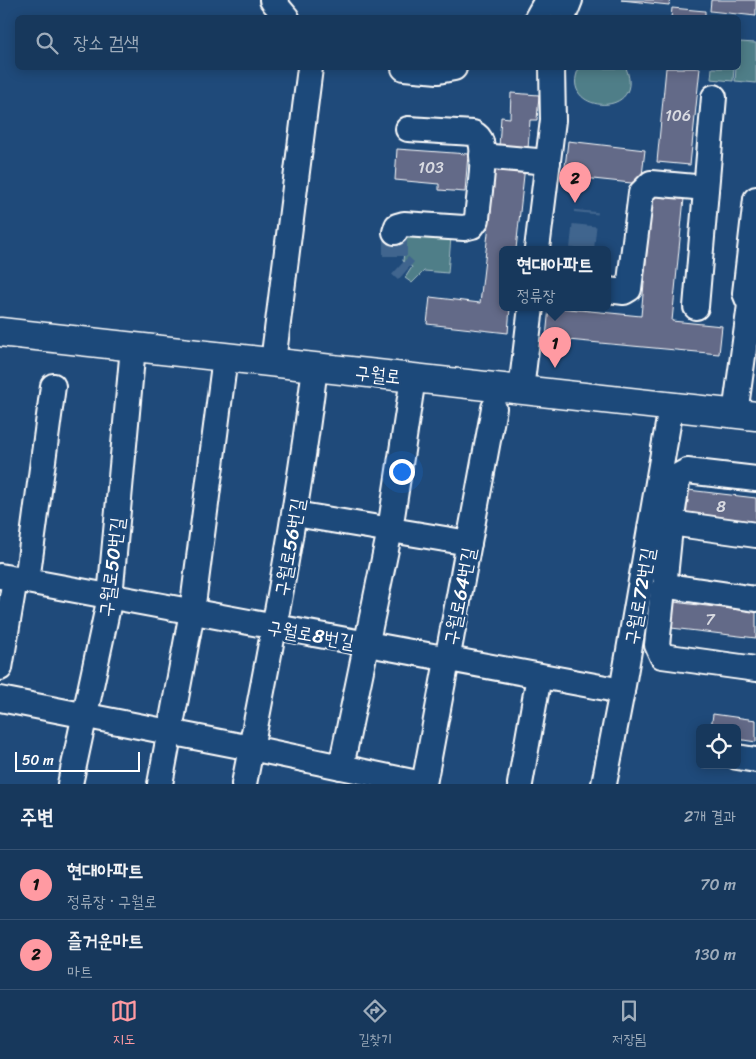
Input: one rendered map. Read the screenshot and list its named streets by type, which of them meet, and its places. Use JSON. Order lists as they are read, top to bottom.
{
  "streets": {
    "main road": ["구월로"],
    "street": [
      "구월로56번길",
      "구월로50번길",
      "구월로64번길",
      "구월로72번길",
      "구월로8번길"
    ]
  },
  "crossings": [
    ["구월로", "구월로56번길"],
    ["구월로", "구월로50번길"],
    ["구월로", "구월로72번길"],
    ["구월로56번길", "구월로8번길"],
    ["구월로50번길", "구월로8번길"],
    ["구월로64번길", "구월로8번길"],
    ["구월로72번길", "구월로8번길"]
  ],
  "house_numbers": [
    "106",
    "103",
    "8",
    "7"
  ],
  "scale_bar": "50 m",
  "page": {
    "search": "장소 검색",
    "pins": ["2", "1"],
    "popup": ["현대아파트", "정류장"],
    "scale": "50 m",
    "heading": ["주변", "2개 결과"],
    "list": [
      {
        "mark": "1",
        "name": "현대아파트",
        "note": "정류장 · 구월로",
        "value": "70 m"
      },
      {
        "mark": "2",
        "name": "즐거운마트",
        "note": "마트",
        "value": "130 m"
      }
    ],
    "nav": ["지도", "길찾기", "저장됨"]
  }
}
